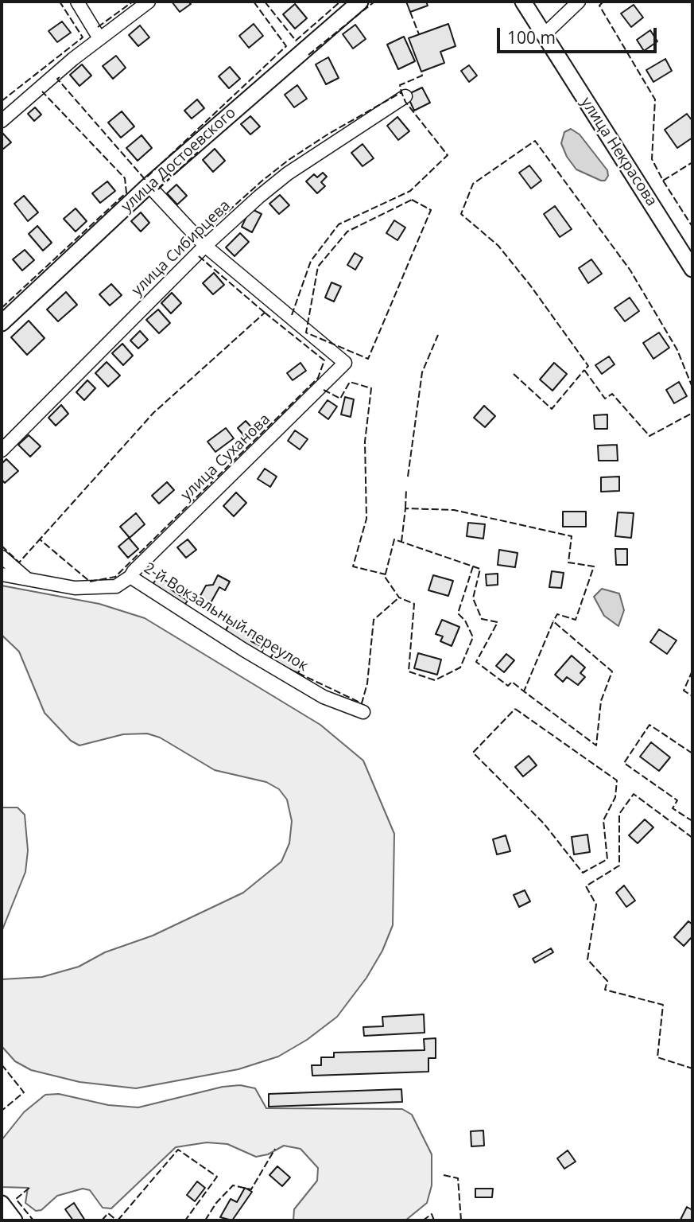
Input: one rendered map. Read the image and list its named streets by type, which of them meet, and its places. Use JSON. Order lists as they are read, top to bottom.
{
  "streets": {
    "main road": ["улица Некрасова", "улица Достоевского"],
    "street": ["улица Сибирцева", "улица Суханова", "2-й Вокзальный переулок"]
  },
  "crossings": [
    ["улица Сибирцева", "улица Суханова"],
    ["улица Суханова", "2-й Вокзальный переулок"]
  ],
  "scale_bar": "100 m"
}
